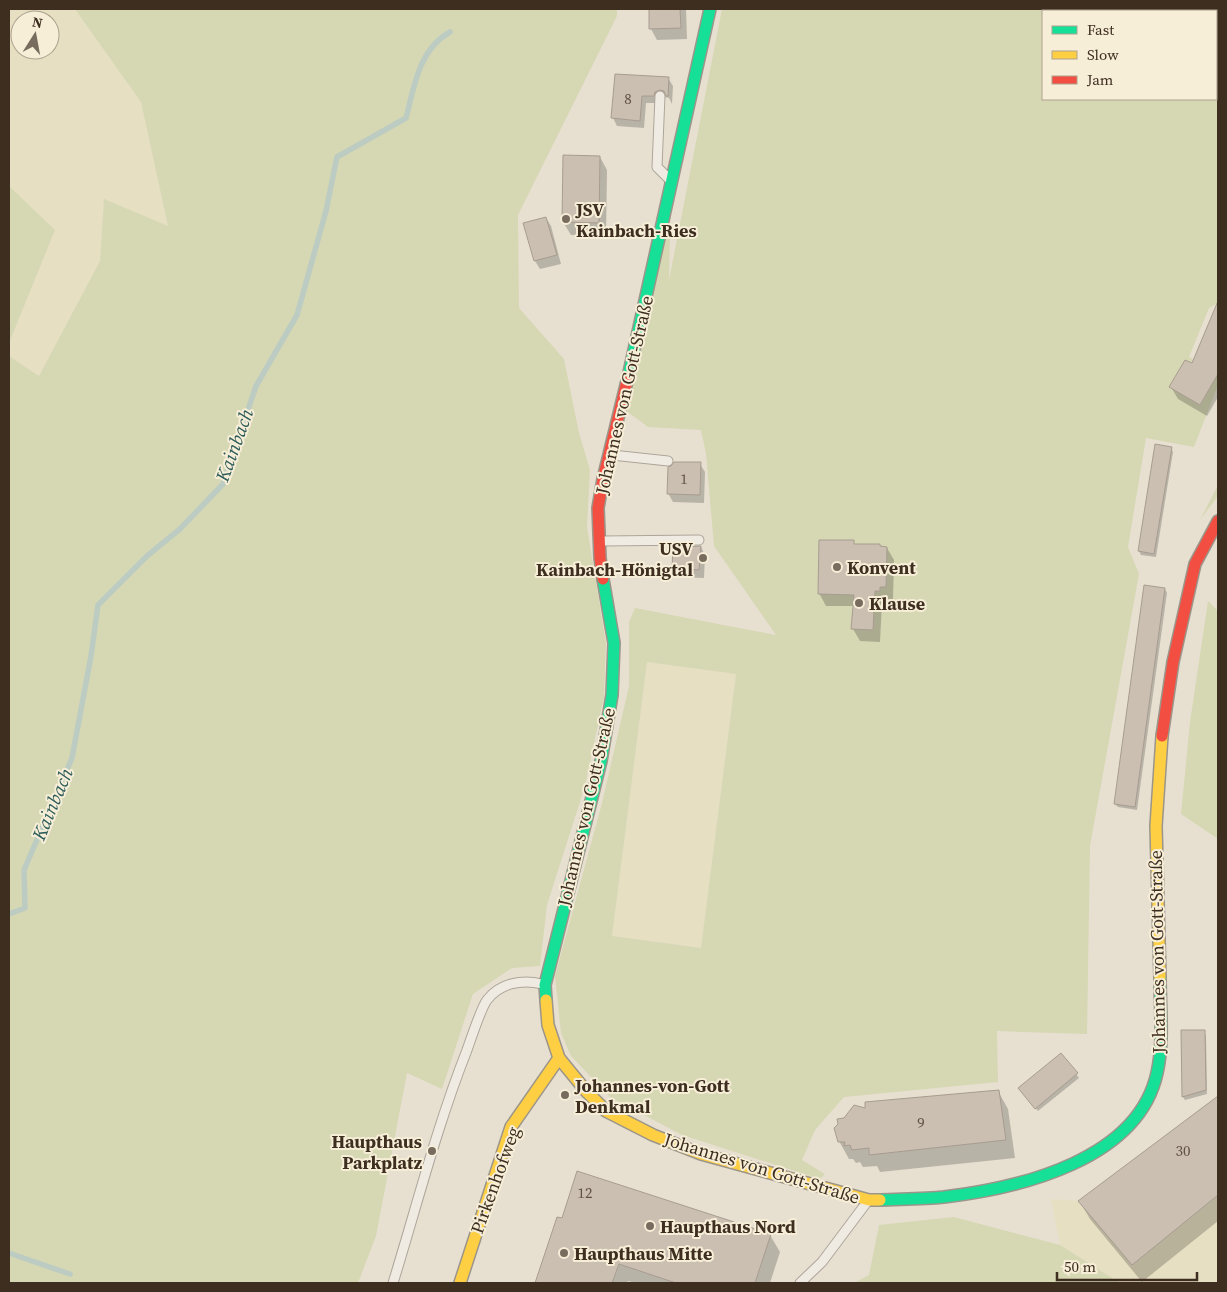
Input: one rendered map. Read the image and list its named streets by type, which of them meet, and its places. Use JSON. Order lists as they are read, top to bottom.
{
  "streets": {
    "street": ["Johannes von Gott-Straße", "Pirkenhofweg"]
  },
  "crossings": [
    ["Johannes von Gott-Straße", "Pirkenhofweg"]
  ],
  "water": ["Kainbach"],
  "places": [
    "JSV Kainbach-Ries",
    "USV Kainbach-Hönigtal",
    "Konvent",
    "Klause",
    "Johannes-von-Gott Denkmal",
    "Haupthaus Parkplatz",
    "Haupthaus Nord",
    "Haupthaus Mitte"
  ],
  "house_numbers": [
    "8",
    "1",
    "9",
    "30",
    "12"
  ],
  "legend": ["Fast", "Slow", "Jam"],
  "scale_bar": "50 m",
  "north": "top"
}
